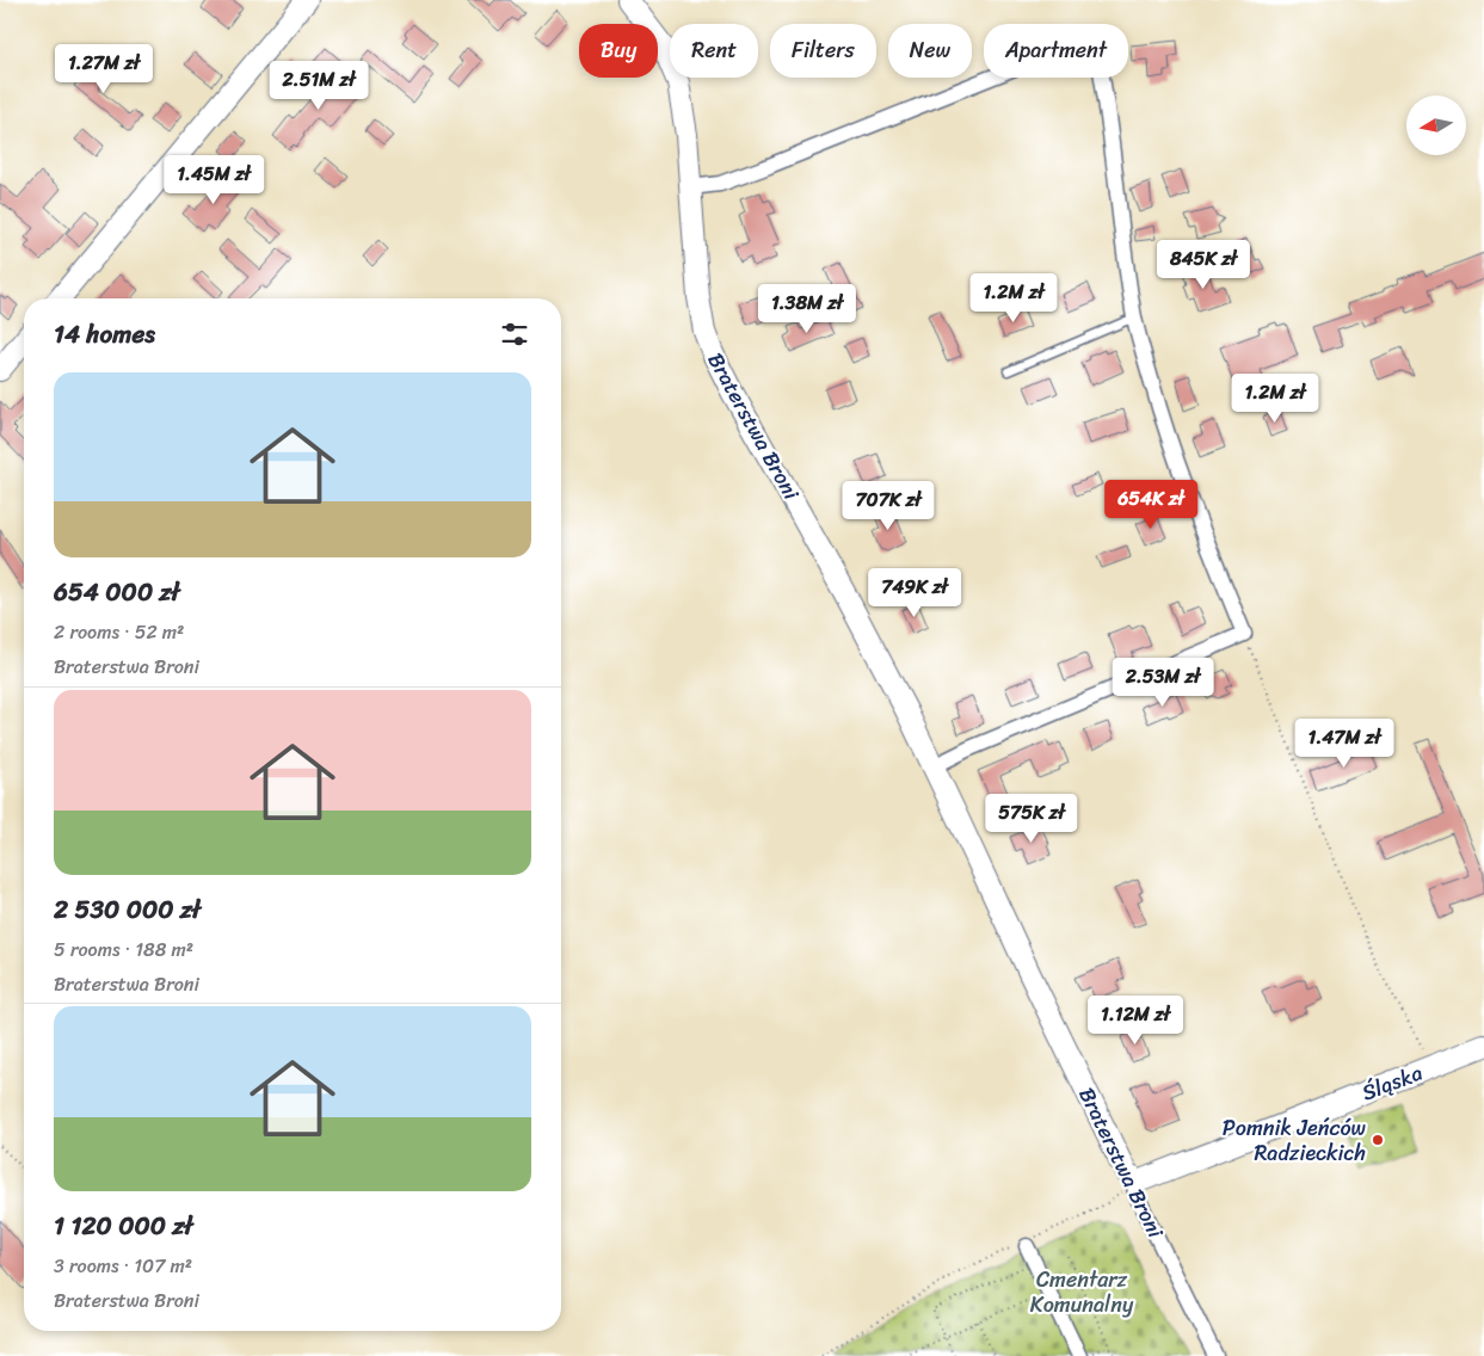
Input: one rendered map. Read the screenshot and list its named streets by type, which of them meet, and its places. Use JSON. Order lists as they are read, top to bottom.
{
  "streets": {
    "street": ["Braterstwa Broni", "Śląska"]
  },
  "crossings": [
    ["Braterstwa Broni", "Śląska"]
  ],
  "parks": ["Cmentarz Komunalny"],
  "places": ["Pomnik Jeńców Radzieckich"],
  "north": "left",
  "page": {
    "chip": [
      "Buy",
      "Rent",
      "Filters",
      "New",
      "Apartment"
    ],
    "price": [
      "1.27M zł",
      "2.51M zł",
      "1.45M zł",
      "845K zł",
      "1.2M zł",
      "1.38M zł",
      "1.2M zł",
      "654K zł",
      "707K zł",
      "749K zł",
      "2.53M zł",
      "1.47M zł",
      "575K zł",
      "1.12M zł"
    ],
    "heading": "14 homes",
    "list": [
      {
        "name": "654 000 zł",
        "note": "2 rooms · 52 m² · Braterstwa Broni"
      },
      {
        "name": "2 530 000 zł",
        "note": "5 rooms · 188 m² · Braterstwa Broni"
      },
      {
        "name": "1 120 000 zł",
        "note": "3 rooms · 107 m² · Braterstwa Broni"
      }
    ]
  }
}
